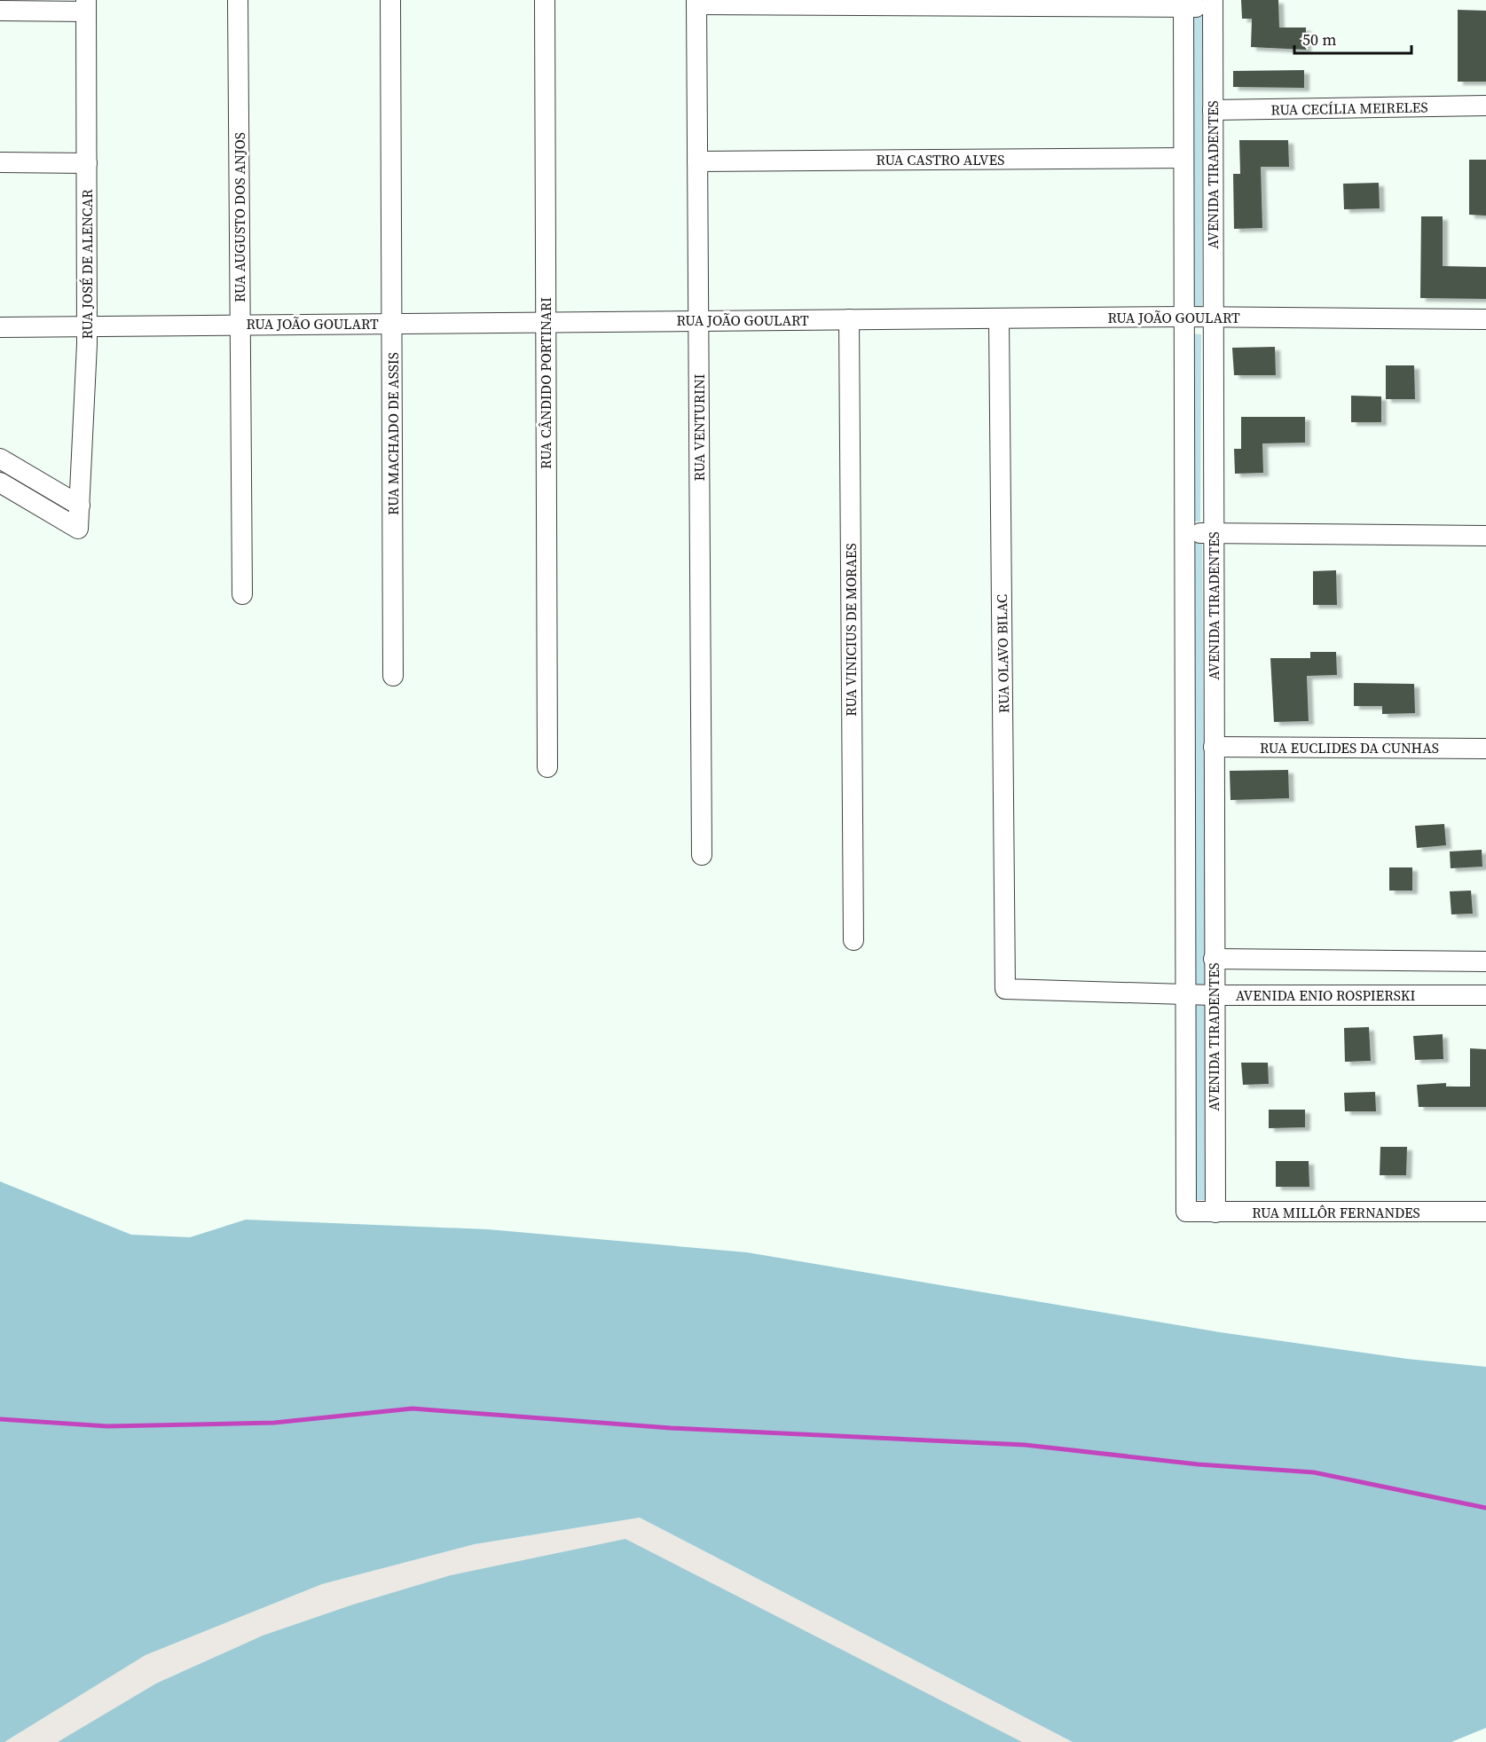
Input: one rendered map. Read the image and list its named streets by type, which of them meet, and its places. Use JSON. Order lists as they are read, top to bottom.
{
  "streets": {
    "street": [
      "RUA CECÍLIA MEIRELES",
      "RUA CASTRO ALVES",
      "AVENIDA TIRADENTES",
      "RUA AUGUSTO DOS ANJOS",
      "RUA JOSÉ DE ALENCAR",
      "RUA JOÃO GOULART",
      "RUA CÂNDIDO PORTINARI",
      "RUA VENTURINI",
      "RUA MACHADO DE ASSIS",
      "RUA VINICIUS DE MORAES",
      "RUA OLAVO BILAC",
      "RUA EUCLIDES DA CUNHAS",
      "AVENIDA ENIO ROSPIERSKI",
      "RUA MILLÔR FERNANDES"
    ]
  },
  "crossings": [
    ["RUA CECÍLIA MEIRELES", "AVENIDA TIRADENTES"],
    ["RUA CASTRO ALVES", "AVENIDA TIRADENTES"],
    ["RUA CASTRO ALVES", "RUA VENTURINI"],
    ["AVENIDA TIRADENTES", "RUA JOÃO GOULART"],
    ["AVENIDA TIRADENTES", "RUA EUCLIDES DA CUNHAS"],
    ["AVENIDA TIRADENTES", "AVENIDA ENIO ROSPIERSKI"],
    ["AVENIDA TIRADENTES", "RUA MILLÔR FERNANDES"],
    ["RUA AUGUSTO DOS ANJOS", "RUA JOÃO GOULART"],
    ["RUA JOSÉ DE ALENCAR", "RUA JOÃO GOULART"],
    ["RUA JOÃO GOULART", "RUA CÂNDIDO PORTINARI"],
    ["RUA JOÃO GOULART", "RUA VENTURINI"],
    ["RUA JOÃO GOULART", "RUA MACHADO DE ASSIS"],
    ["RUA JOÃO GOULART", "RUA VINICIUS DE MORAES"],
    ["RUA JOÃO GOULART", "RUA OLAVO BILAC"],
    ["RUA OLAVO BILAC", "AVENIDA ENIO ROSPIERSKI"]
  ],
  "scale_bar": "50 m"
}
